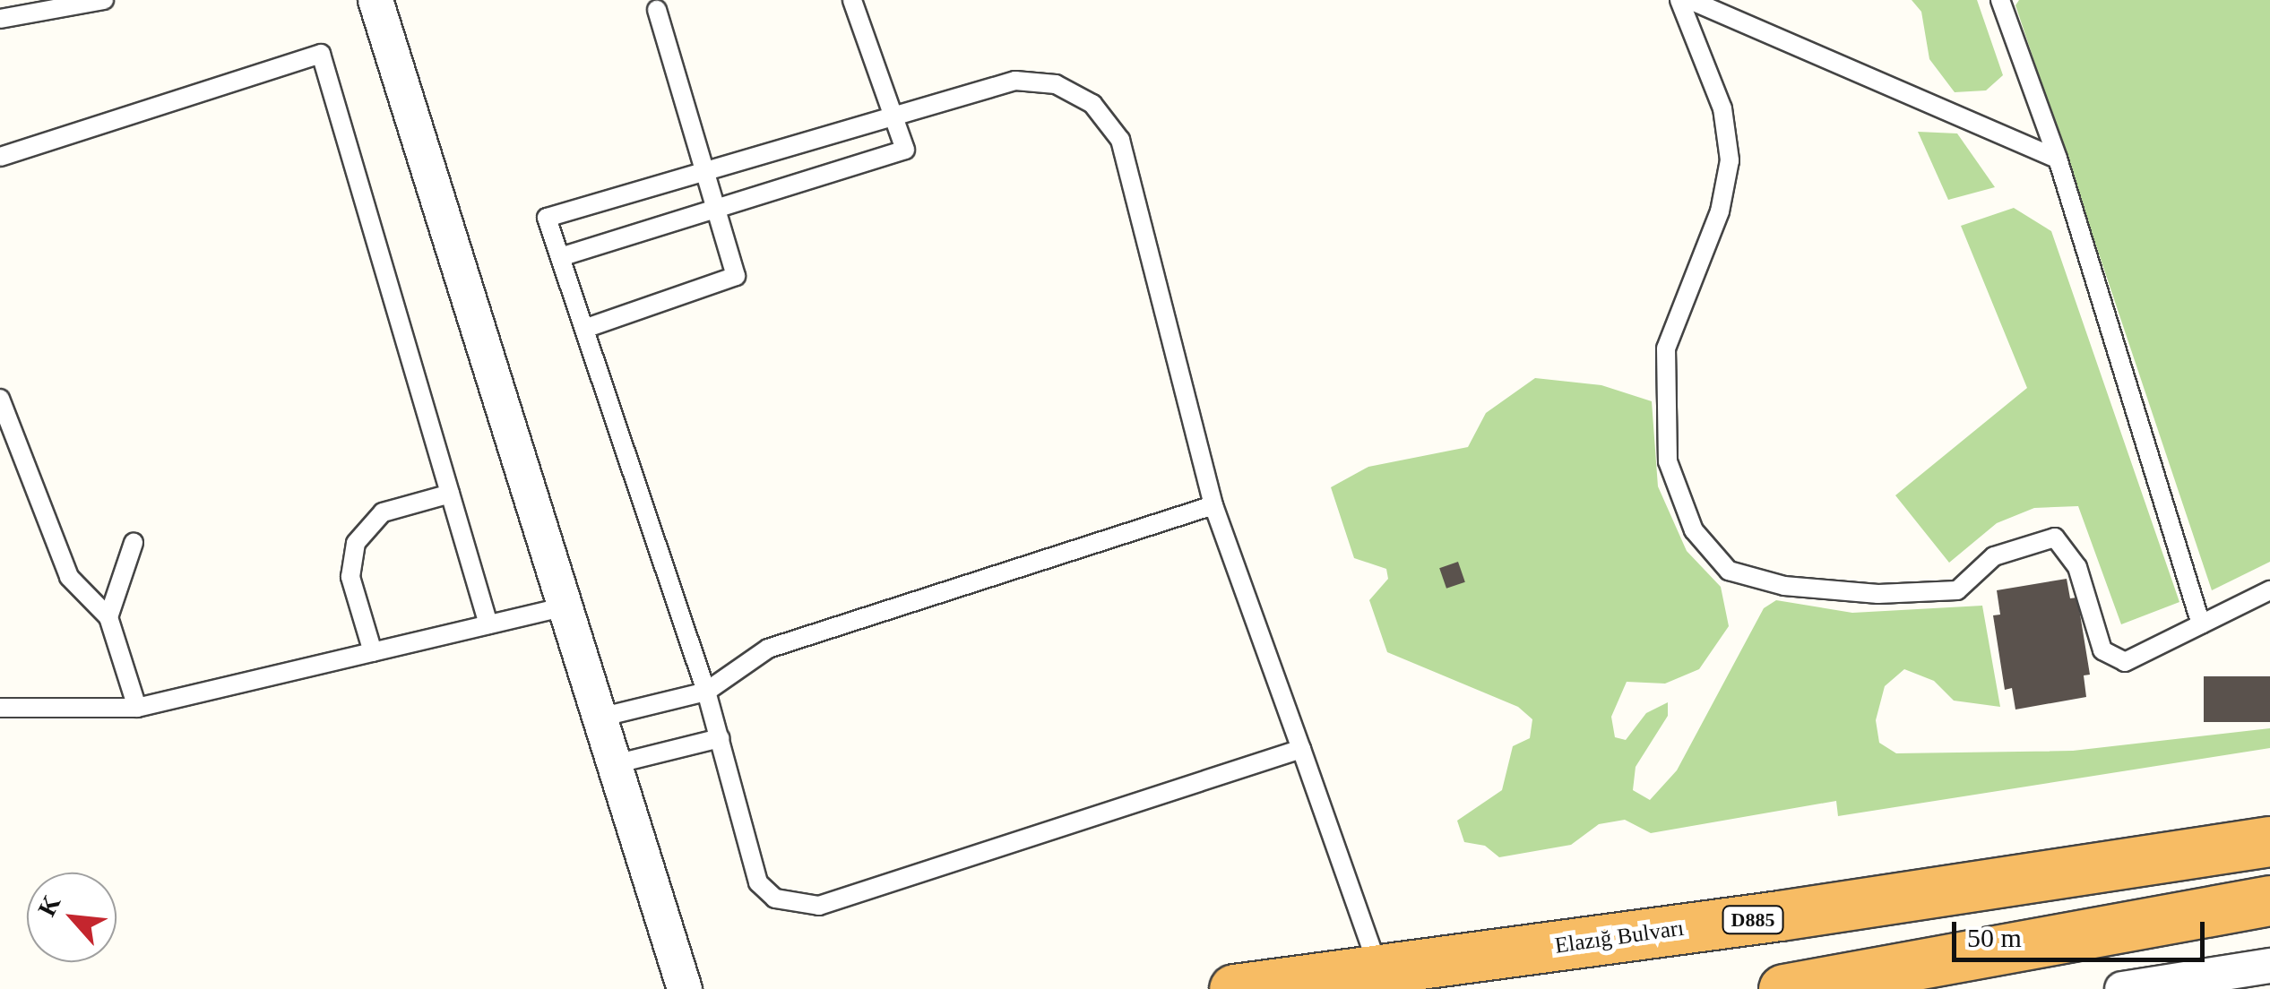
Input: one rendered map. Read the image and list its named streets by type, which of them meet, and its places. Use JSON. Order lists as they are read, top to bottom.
{
  "streets": {
    "highway": ["D885", "Elazığ Bulvarı"]
  },
  "scale_bar": "50 m",
  "north": "top left"
}
